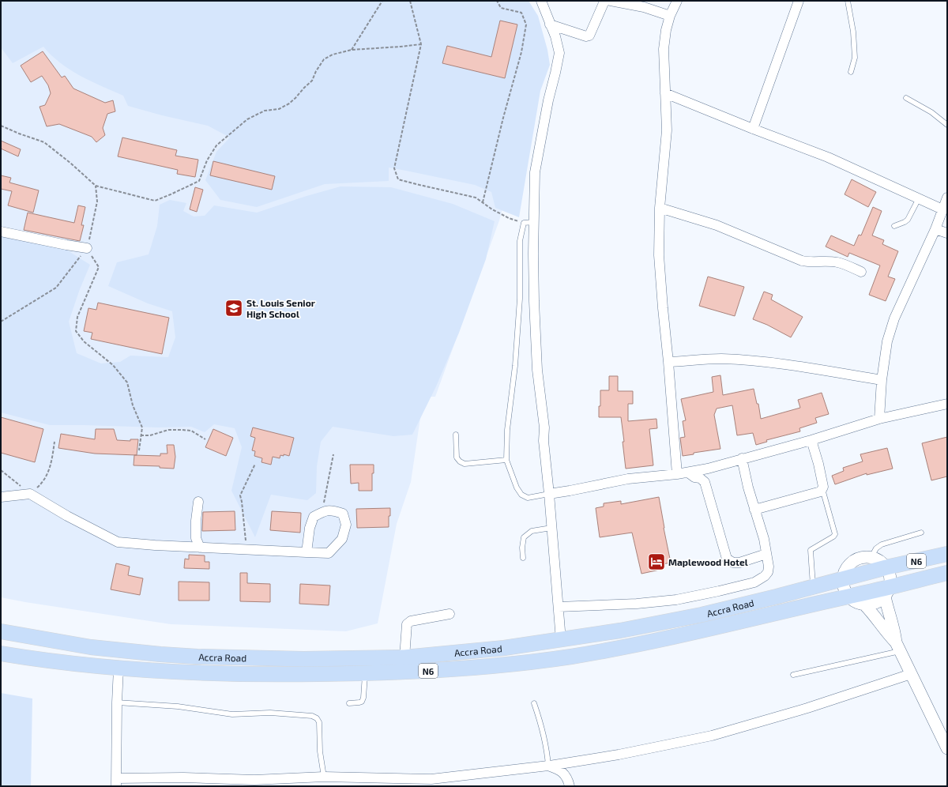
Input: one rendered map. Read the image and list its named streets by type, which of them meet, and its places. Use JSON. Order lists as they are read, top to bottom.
{
  "streets": {
    "highway": ["N6", "Accra Road"]
  },
  "places": {
    "school or university": ["St. Louis Senior High School"],
    "hotel": ["Maplewood Hotel"]
  }
}
